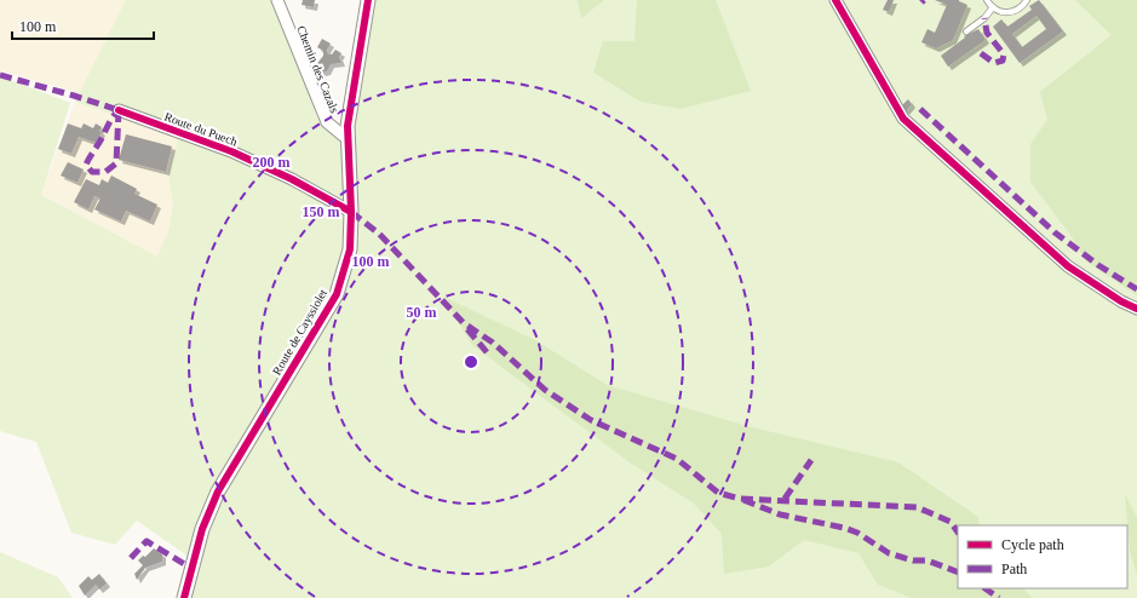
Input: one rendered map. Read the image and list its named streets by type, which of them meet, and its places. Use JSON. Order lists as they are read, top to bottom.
{
  "streets": {
    "street": ["Chemin des Cazals", "Route du Puech", "Route de Cayssiolet"]
  },
  "crossings": [
    ["Chemin des Cazals", "Route de Cayssiolet"],
    ["Route du Puech", "Route de Cayssiolet"]
  ],
  "legend": ["Cycle path", "Path"],
  "scale_bar": "100 m",
  "rings": [
    "200 m",
    "150 m",
    "100 m",
    "50 m"
  ]
}
